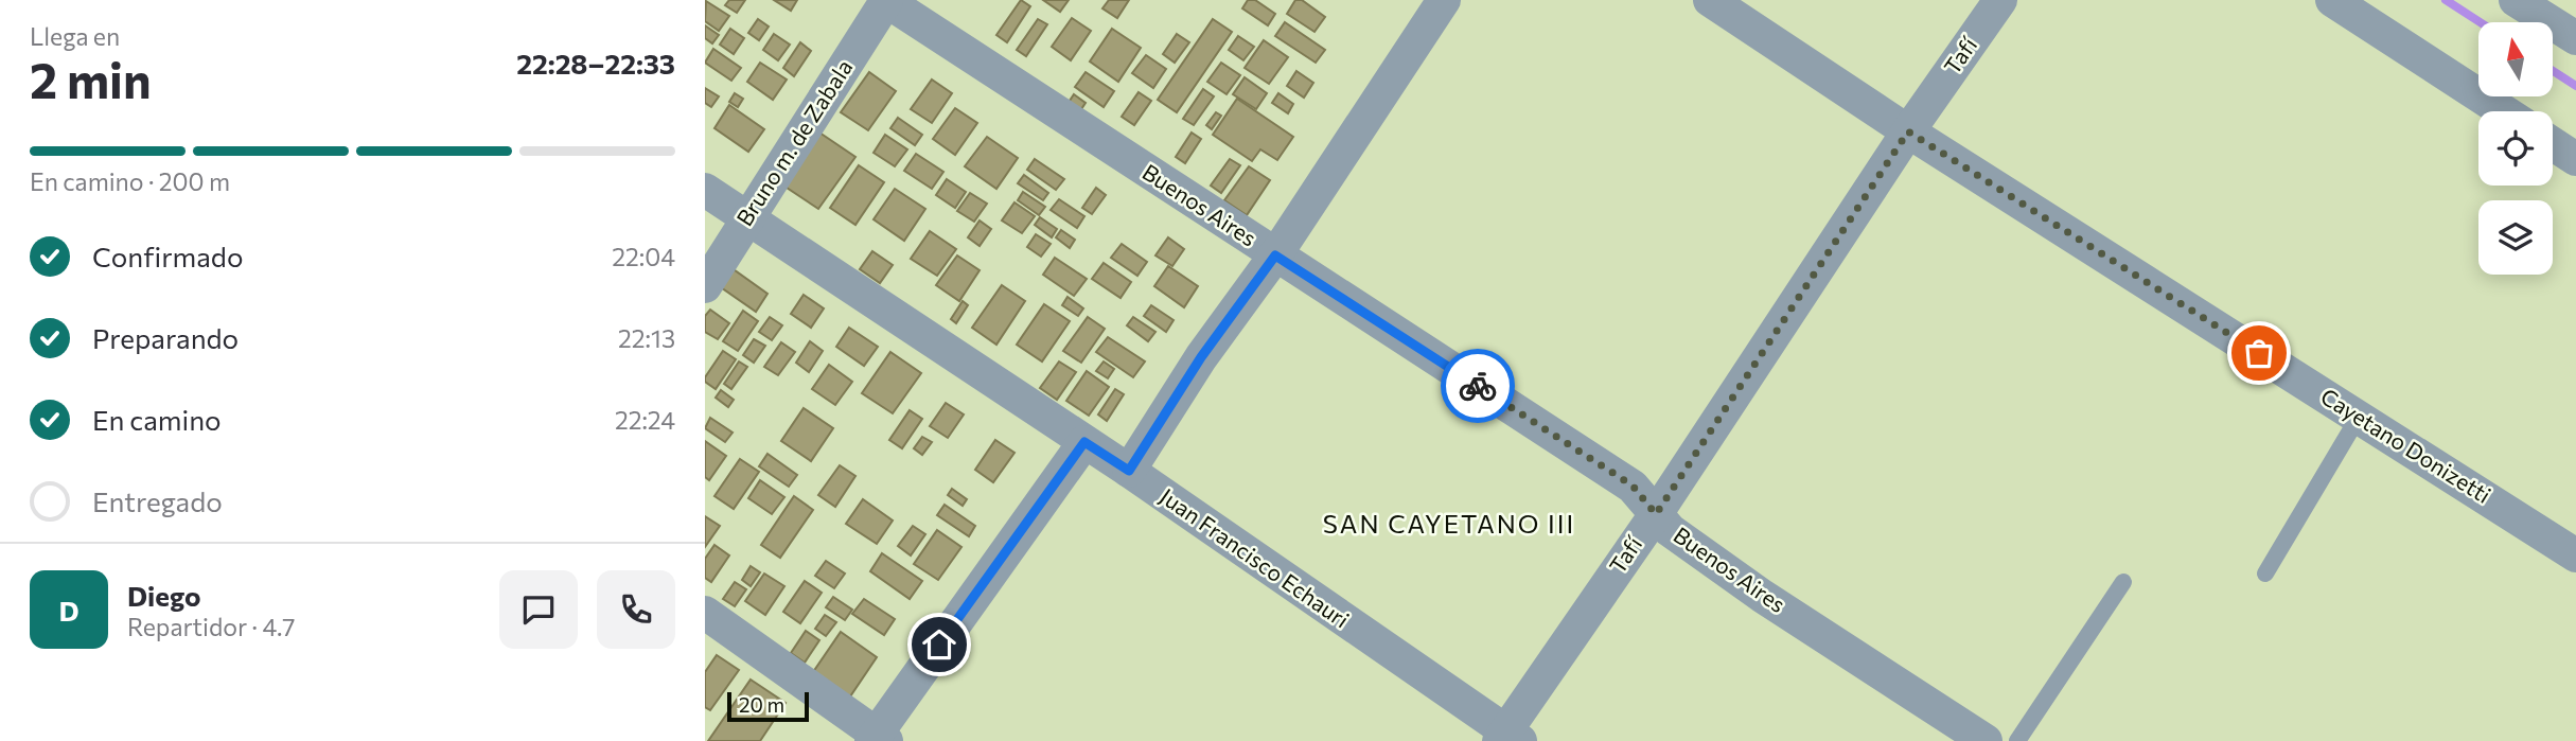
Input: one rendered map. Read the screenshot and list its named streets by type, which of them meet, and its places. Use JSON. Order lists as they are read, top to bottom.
{
  "streets": {
    "street": [
      "Tafí",
      "Bruno m. de Zabala",
      "Buenos Aires",
      "Cayetano Donizetti",
      "Juan Francisco Echauri"
    ]
  },
  "crossings": [
    ["Tafí", "Buenos Aires"],
    ["Tafí", "Cayetano Donizetti"],
    ["Tafí", "Juan Francisco Echauri"],
    ["Bruno m. de Zabala", "Buenos Aires"],
    ["Bruno m. de Zabala", "Juan Francisco Echauri"]
  ],
  "districts": ["SAN CAYETANO III"],
  "scale_bar": "20 m",
  "north": "top",
  "page": {
    "heading": ["2 min", "Llega en", "22:28–22:33"],
    "panel": ["Diego", "Repartidor · 4.7"],
    "bar": "En camino · 200 m",
    "list": [
      ["Confirmado", "22:04"],
      ["Preparando", "22:13"],
      ["En camino", "22:24"],
      "Entregado"
    ],
    "round": "D",
    "scale": "20 m"
  }
}
